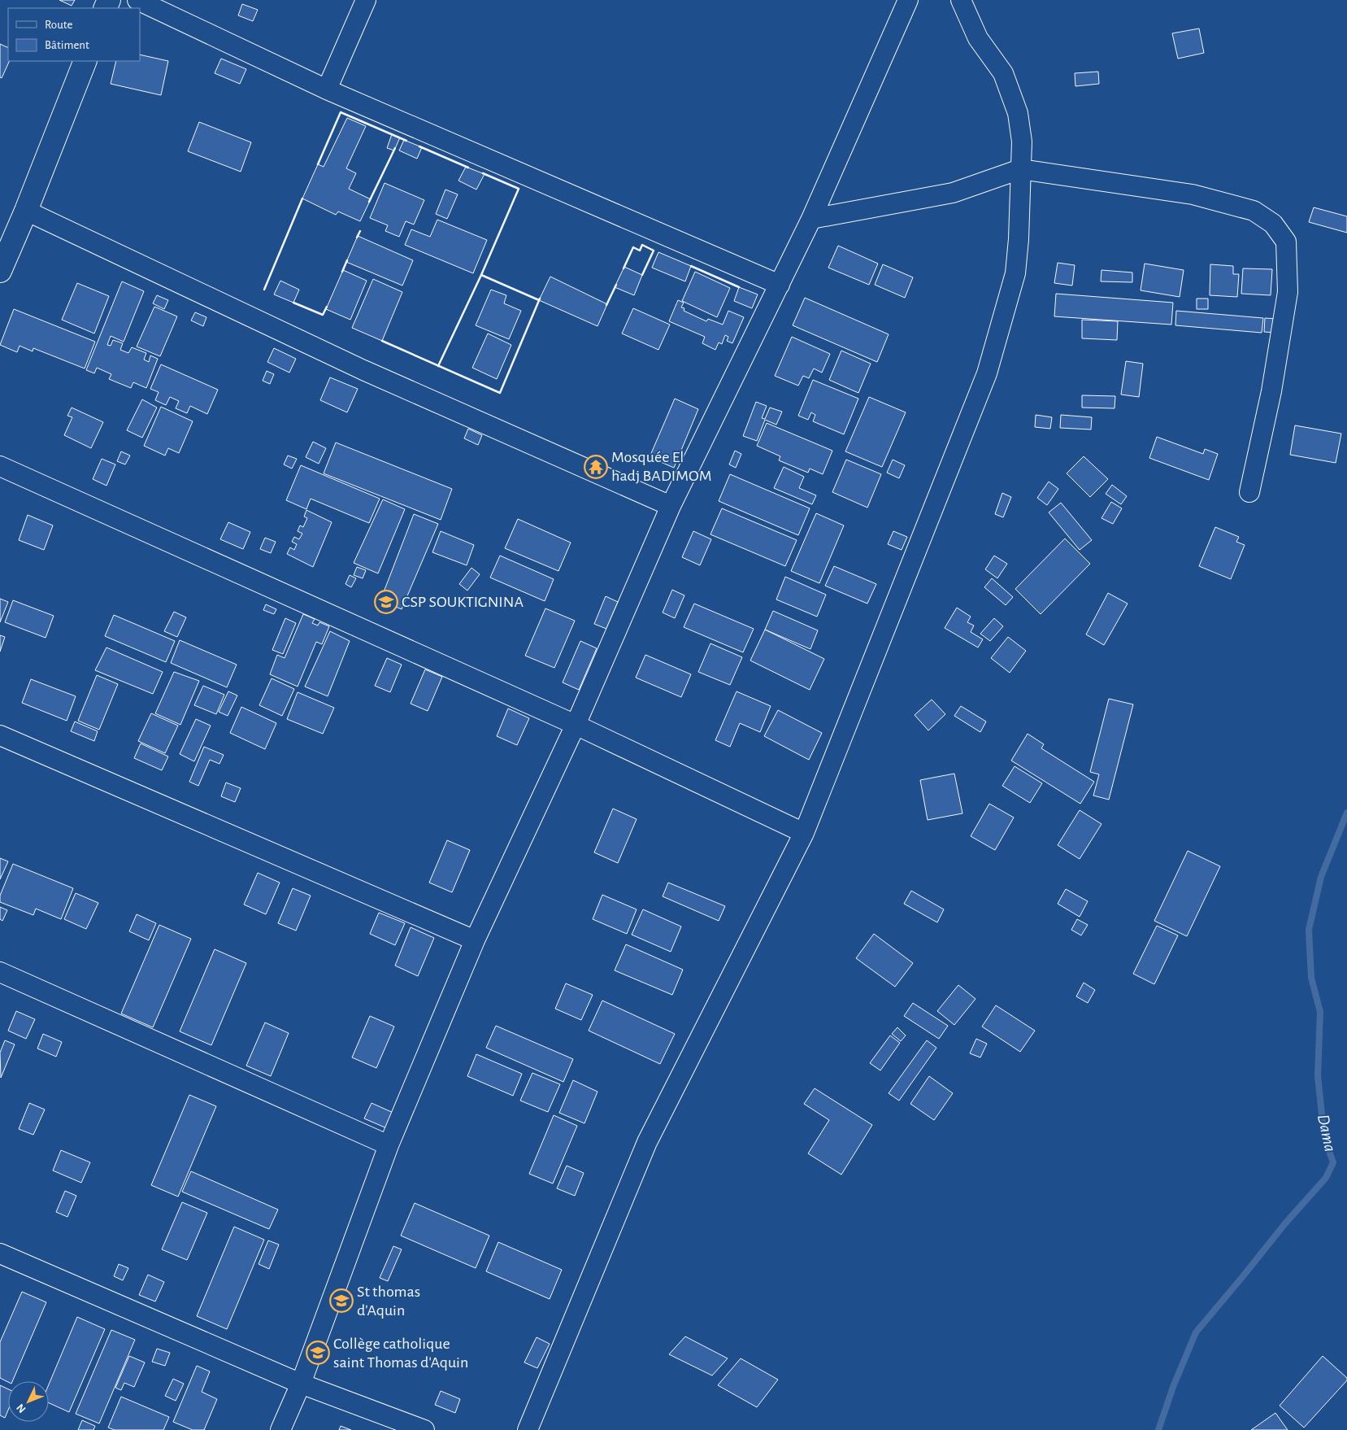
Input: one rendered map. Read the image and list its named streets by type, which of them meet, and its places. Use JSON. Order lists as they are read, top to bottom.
{
  "water": ["Dama"],
  "places": {
    "temple": ["Mosquée El hadj BADIMOM"],
    "school or university": ["CSP SOUKTIGNINA", "St thomas d'Aquin", "Collège catholique saint Thomas d'Aquin"]
  },
  "legend": ["Route", "Bâtiment"],
  "north": "bottom left"
}
